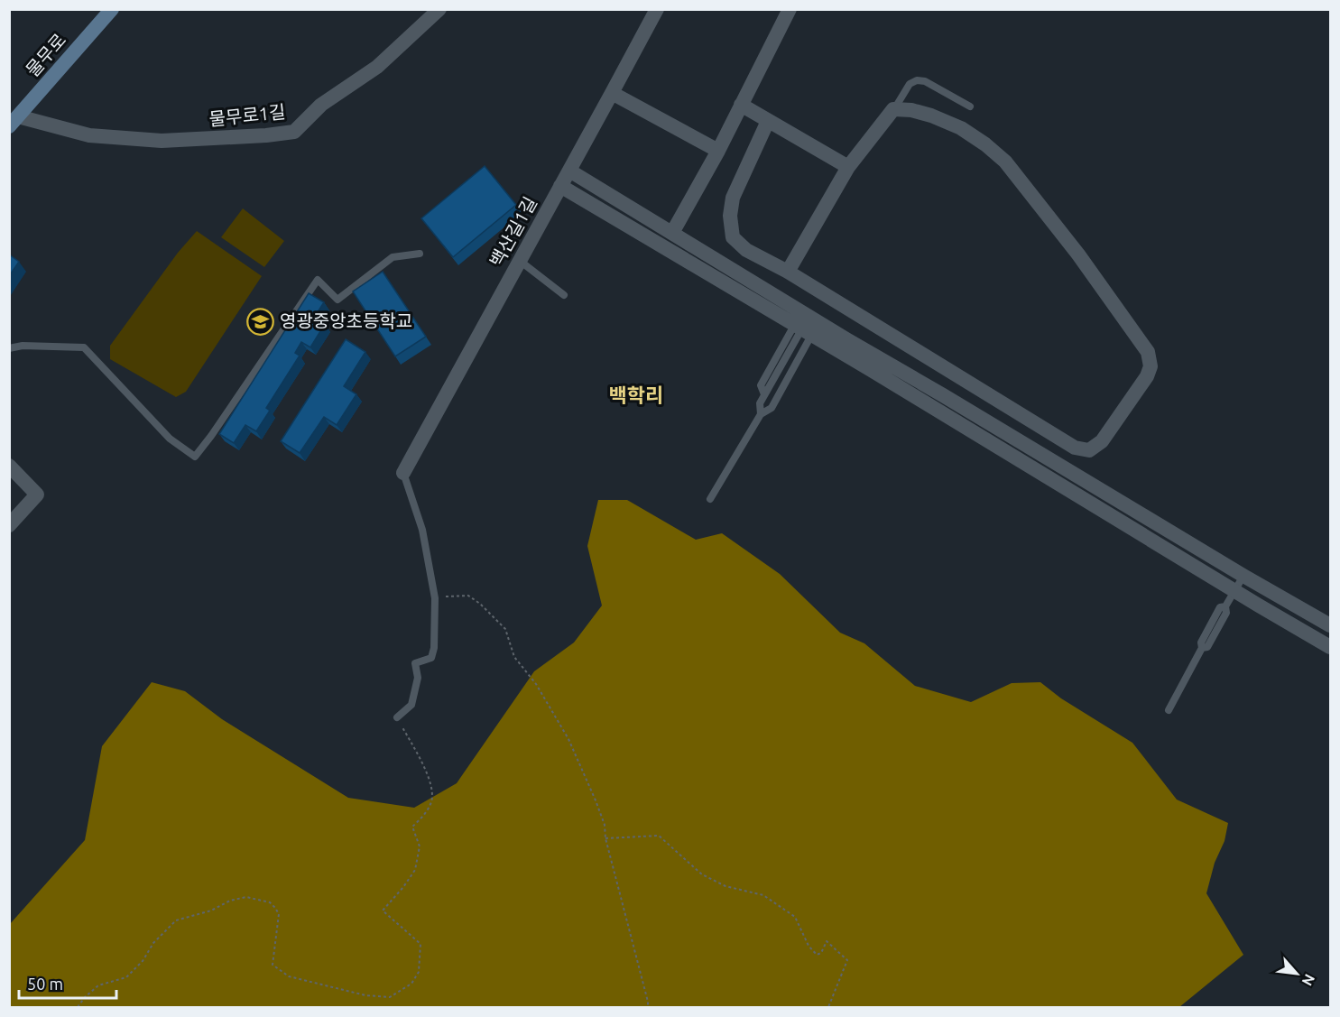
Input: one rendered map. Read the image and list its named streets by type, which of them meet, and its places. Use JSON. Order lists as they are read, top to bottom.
{
  "streets": {
    "main road": ["물무로"],
    "street": ["물무로1길", "백산길1길"]
  },
  "crossings": [
    ["물무로", "물무로1길"]
  ],
  "districts": ["백학리"],
  "places": {
    "school or university": ["영광중앙초등학교"]
  },
  "scale_bar": "50 m",
  "north": "bottom right"
}
